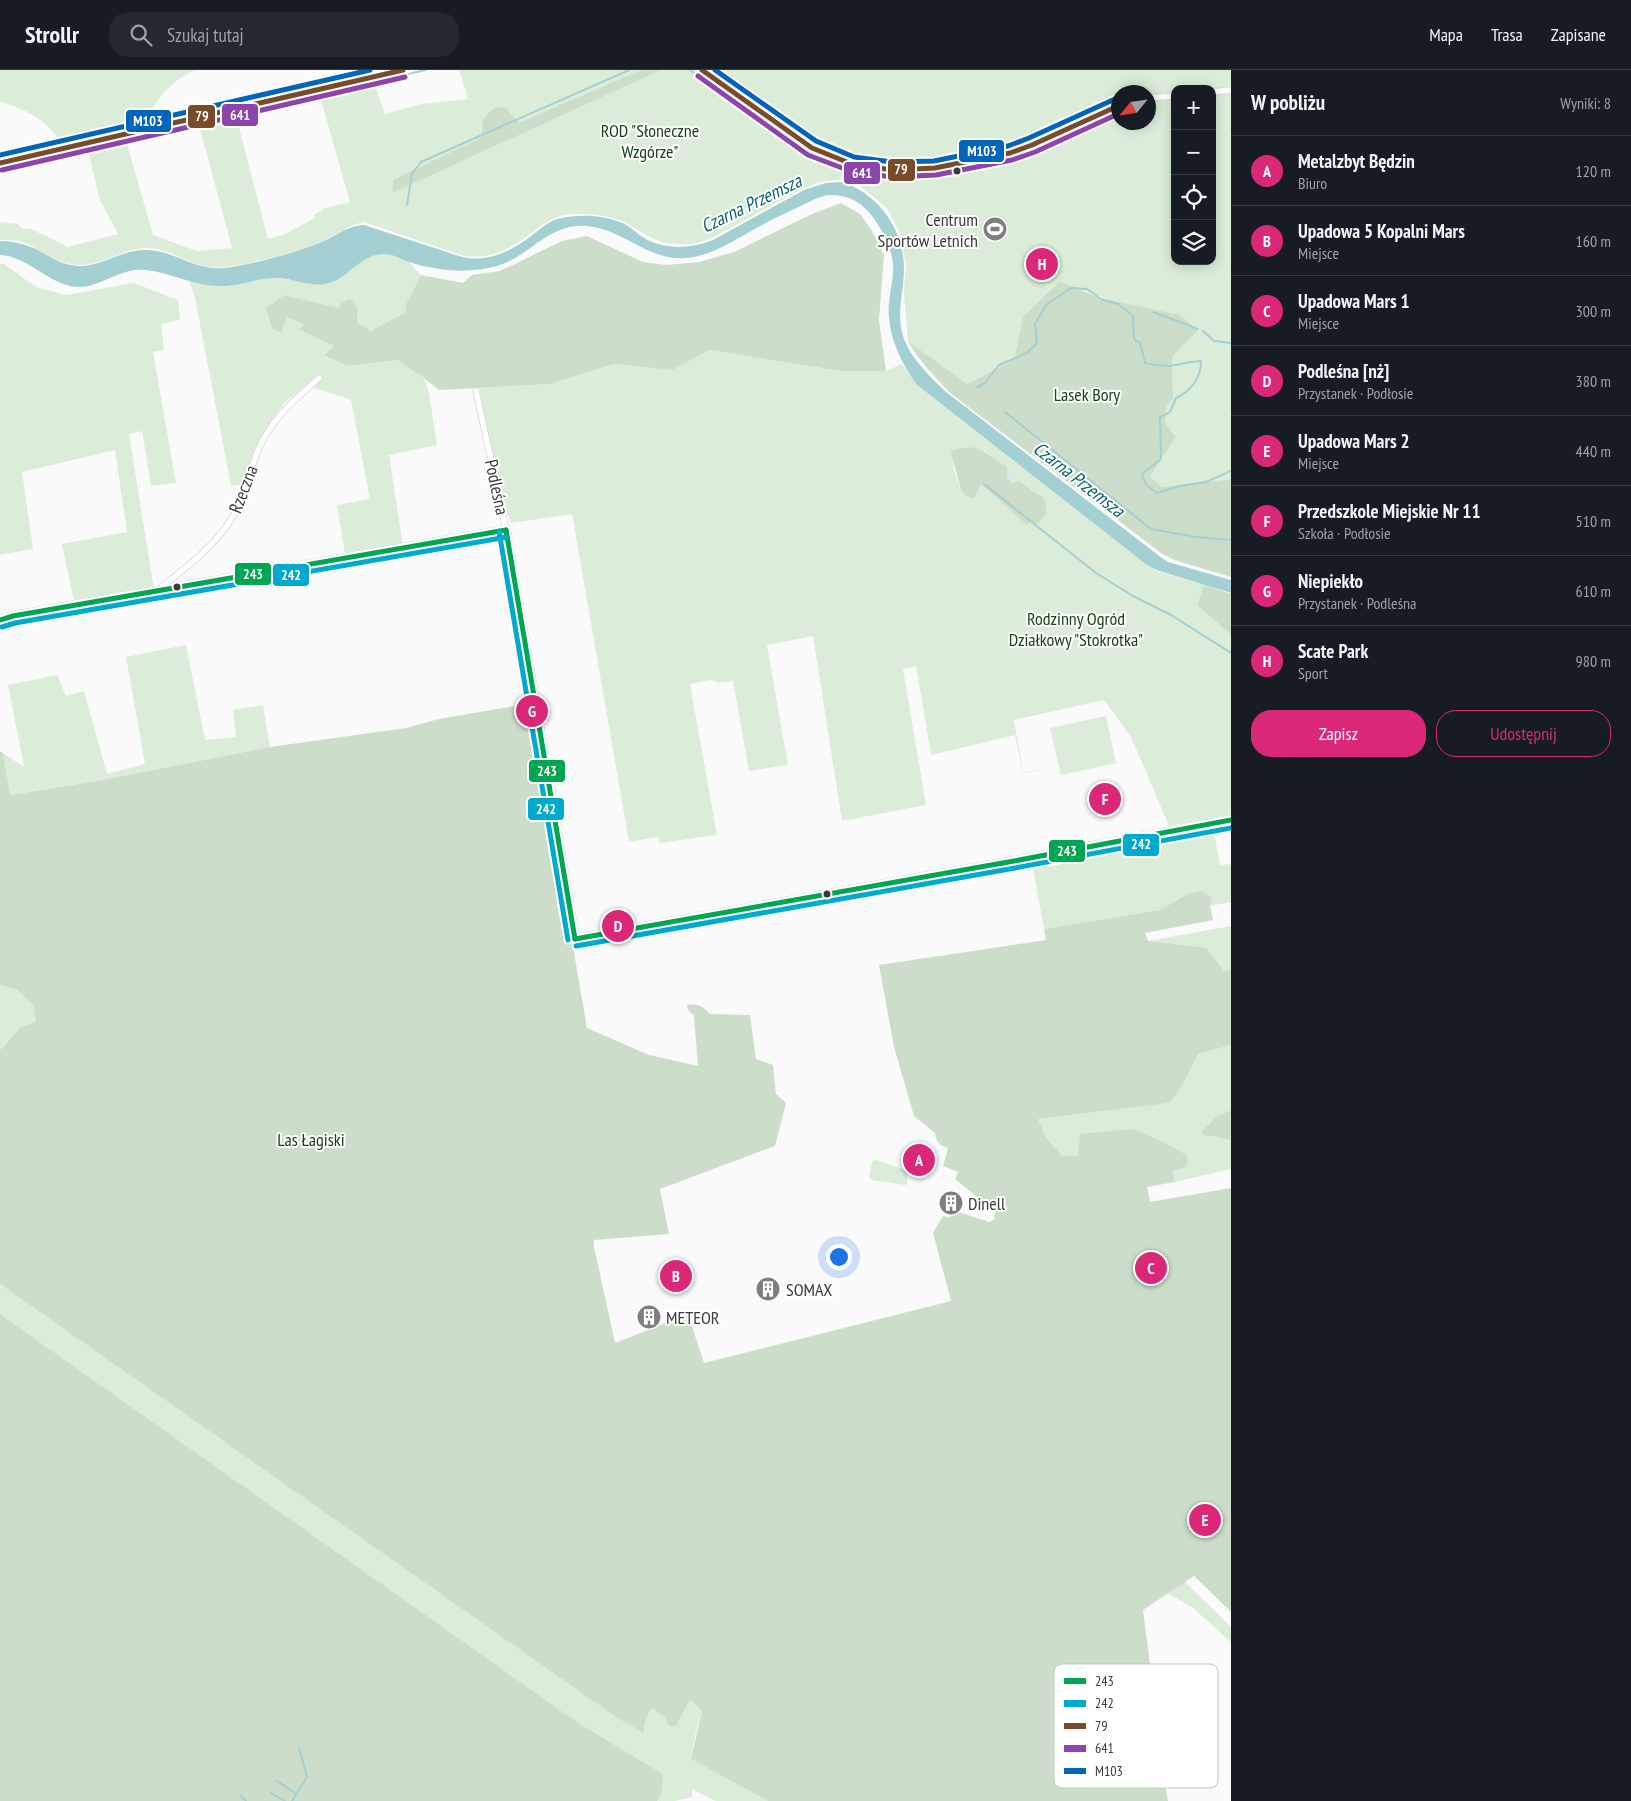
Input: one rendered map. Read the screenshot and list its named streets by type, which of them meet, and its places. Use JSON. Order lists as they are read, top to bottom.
{
  "streets": {
    "street": ["Podleśna", "Rzeczna"]
  },
  "water": ["Czarna Przemsza"],
  "parks": [
    "ROD \"Słoneczne Wzgórze\"",
    "Lasek Bory",
    "Rodzinny Ogród Działkowy \"Stokrotka\"",
    "Las Łagiski"
  ],
  "places": {
    "sports": ["Centrum Sportów Letnich"],
    "building": ["Dinell", "SOMAX", "METEOR"]
  },
  "lines": [
    "transit line 79",
    "transit line M103",
    "transit line 641",
    "transit line 243",
    "transit line 242"
  ],
  "legend": [
    "243",
    "242",
    "79",
    "641",
    "M103"
  ],
  "north": "bottom left",
  "page": {
    "header": "Strollr",
    "search": "Szukaj tutaj",
    "nav": ["Mapa", "Trasa", "Zapisane"],
    "heading": ["W pobliżu", "Wyniki: 8"],
    "map_buttons": ["+", "−"],
    "list": [
      {
        "mark": "A",
        "name": "Metalzbyt Będzin",
        "note": "Biuro",
        "value": "120 m"
      },
      {
        "mark": "B",
        "name": "Upadowa 5 Kopalni Mars",
        "note": "Miejsce",
        "value": "160 m"
      },
      {
        "mark": "C",
        "name": "Upadowa Mars 1",
        "note": "Miejsce",
        "value": "300 m"
      },
      {
        "mark": "D",
        "name": "Podleśna [nż]",
        "note": "Przystanek · Podłosie",
        "value": "380 m"
      },
      {
        "mark": "E",
        "name": "Upadowa Mars 2",
        "note": "Miejsce",
        "value": "440 m"
      },
      {
        "mark": "F",
        "name": "Przedszkole Miejskie Nr 11",
        "note": "Szkoła · Podłosie",
        "value": "510 m"
      },
      {
        "mark": "G",
        "name": "Niepiekło",
        "note": "Przystanek · Podleśna",
        "value": "610 m"
      },
      {
        "mark": "H",
        "name": "Scate Park",
        "note": "Sport",
        "value": "980 m"
      }
    ],
    "pins": [
      "H",
      "G",
      "F",
      "D",
      "A",
      "C",
      "B",
      "E"
    ],
    "buttons": ["Zapisz", "Udostępnij"]
  }
}
